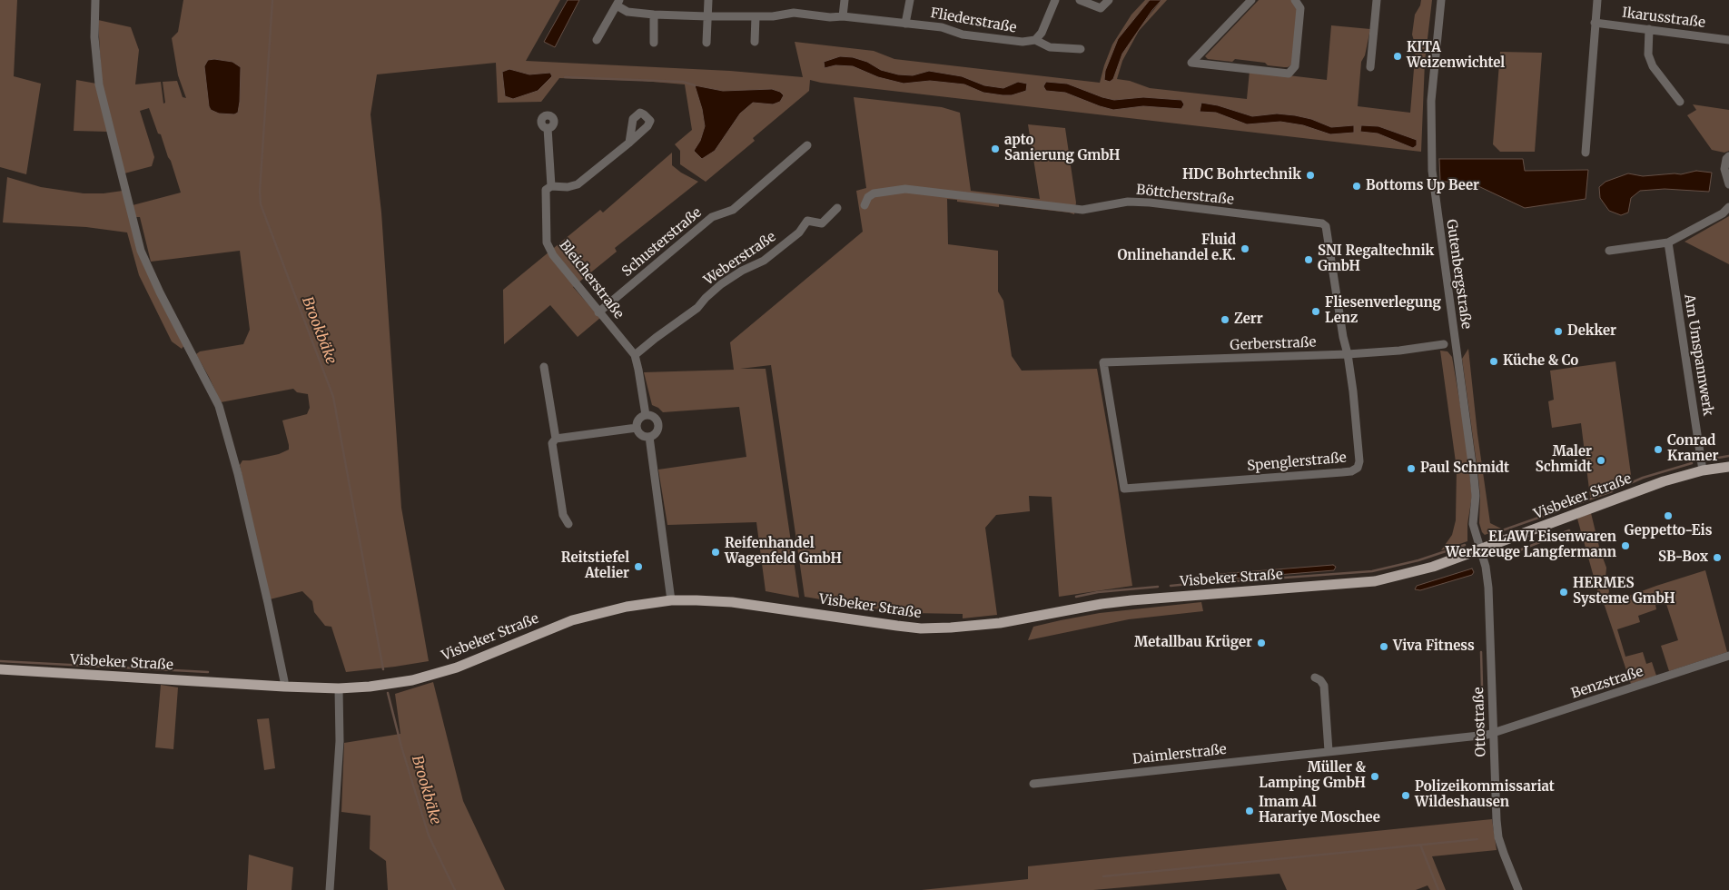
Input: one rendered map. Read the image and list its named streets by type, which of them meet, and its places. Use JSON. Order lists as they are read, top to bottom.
{
  "streets": {
    "main road": ["Visbeker Straße"],
    "street": [
      "Ikarusstraße",
      "Fliederstraße",
      "Böttcherstraße",
      "Schusterstraße",
      "Weberstraße",
      "Gutenbergstraße",
      "Bleicherstraße",
      "Gerberstraße",
      "Am Umspannwerk",
      "Spenglerstraße",
      "Benzstraße",
      "Ottostraße",
      "Daimlerstraße"
    ]
  },
  "crossings": [
    ["Böttcherstraße", "Gerberstraße"],
    ["Böttcherstraße", "Spenglerstraße"],
    ["Schusterstraße", "Bleicherstraße"],
    ["Weberstraße", "Bleicherstraße"],
    ["Gutenbergstraße", "Visbeker Straße"],
    ["Gutenbergstraße", "Ottostraße"],
    ["Gerberstraße", "Spenglerstraße"],
    ["Am Umspannwerk", "Visbeker Straße"],
    ["Visbeker Straße", "Ottostraße"],
    ["Benzstraße", "Ottostraße"],
    ["Benzstraße", "Daimlerstraße"],
    ["Ottostraße", "Daimlerstraße"]
  ],
  "water": ["Brookbäke"],
  "places": [
    "KITA Weizenwichtel",
    "apto Sanierung GmbH",
    "HDC Bohrtechnik",
    "Bottoms Up Beer",
    "Fluid Onlinehandel e.K.",
    "SNI Regaltechnik GmbH",
    "Fliesenverlegung Lenz",
    "Zerr",
    "Dekker",
    "Küche & Co",
    "Conrad Kramer",
    "Maler Schmidt",
    "Paul Schmidt",
    "Geppetto-Eis",
    "ELAWI Eisenwaren Werkzeuge Langfermann",
    "Reifenhandel Wagenfeld GmbH",
    "SB-Box",
    "Reitstiefel Atelier",
    "HERMES Systeme GmbH",
    "Metallbau Krüger",
    "Viva Fitness",
    "Müller & Lamping GmbH",
    "Polizeikommissariat Wildeshausen",
    "Imam Al Harariye Moschee"
  ]
}
